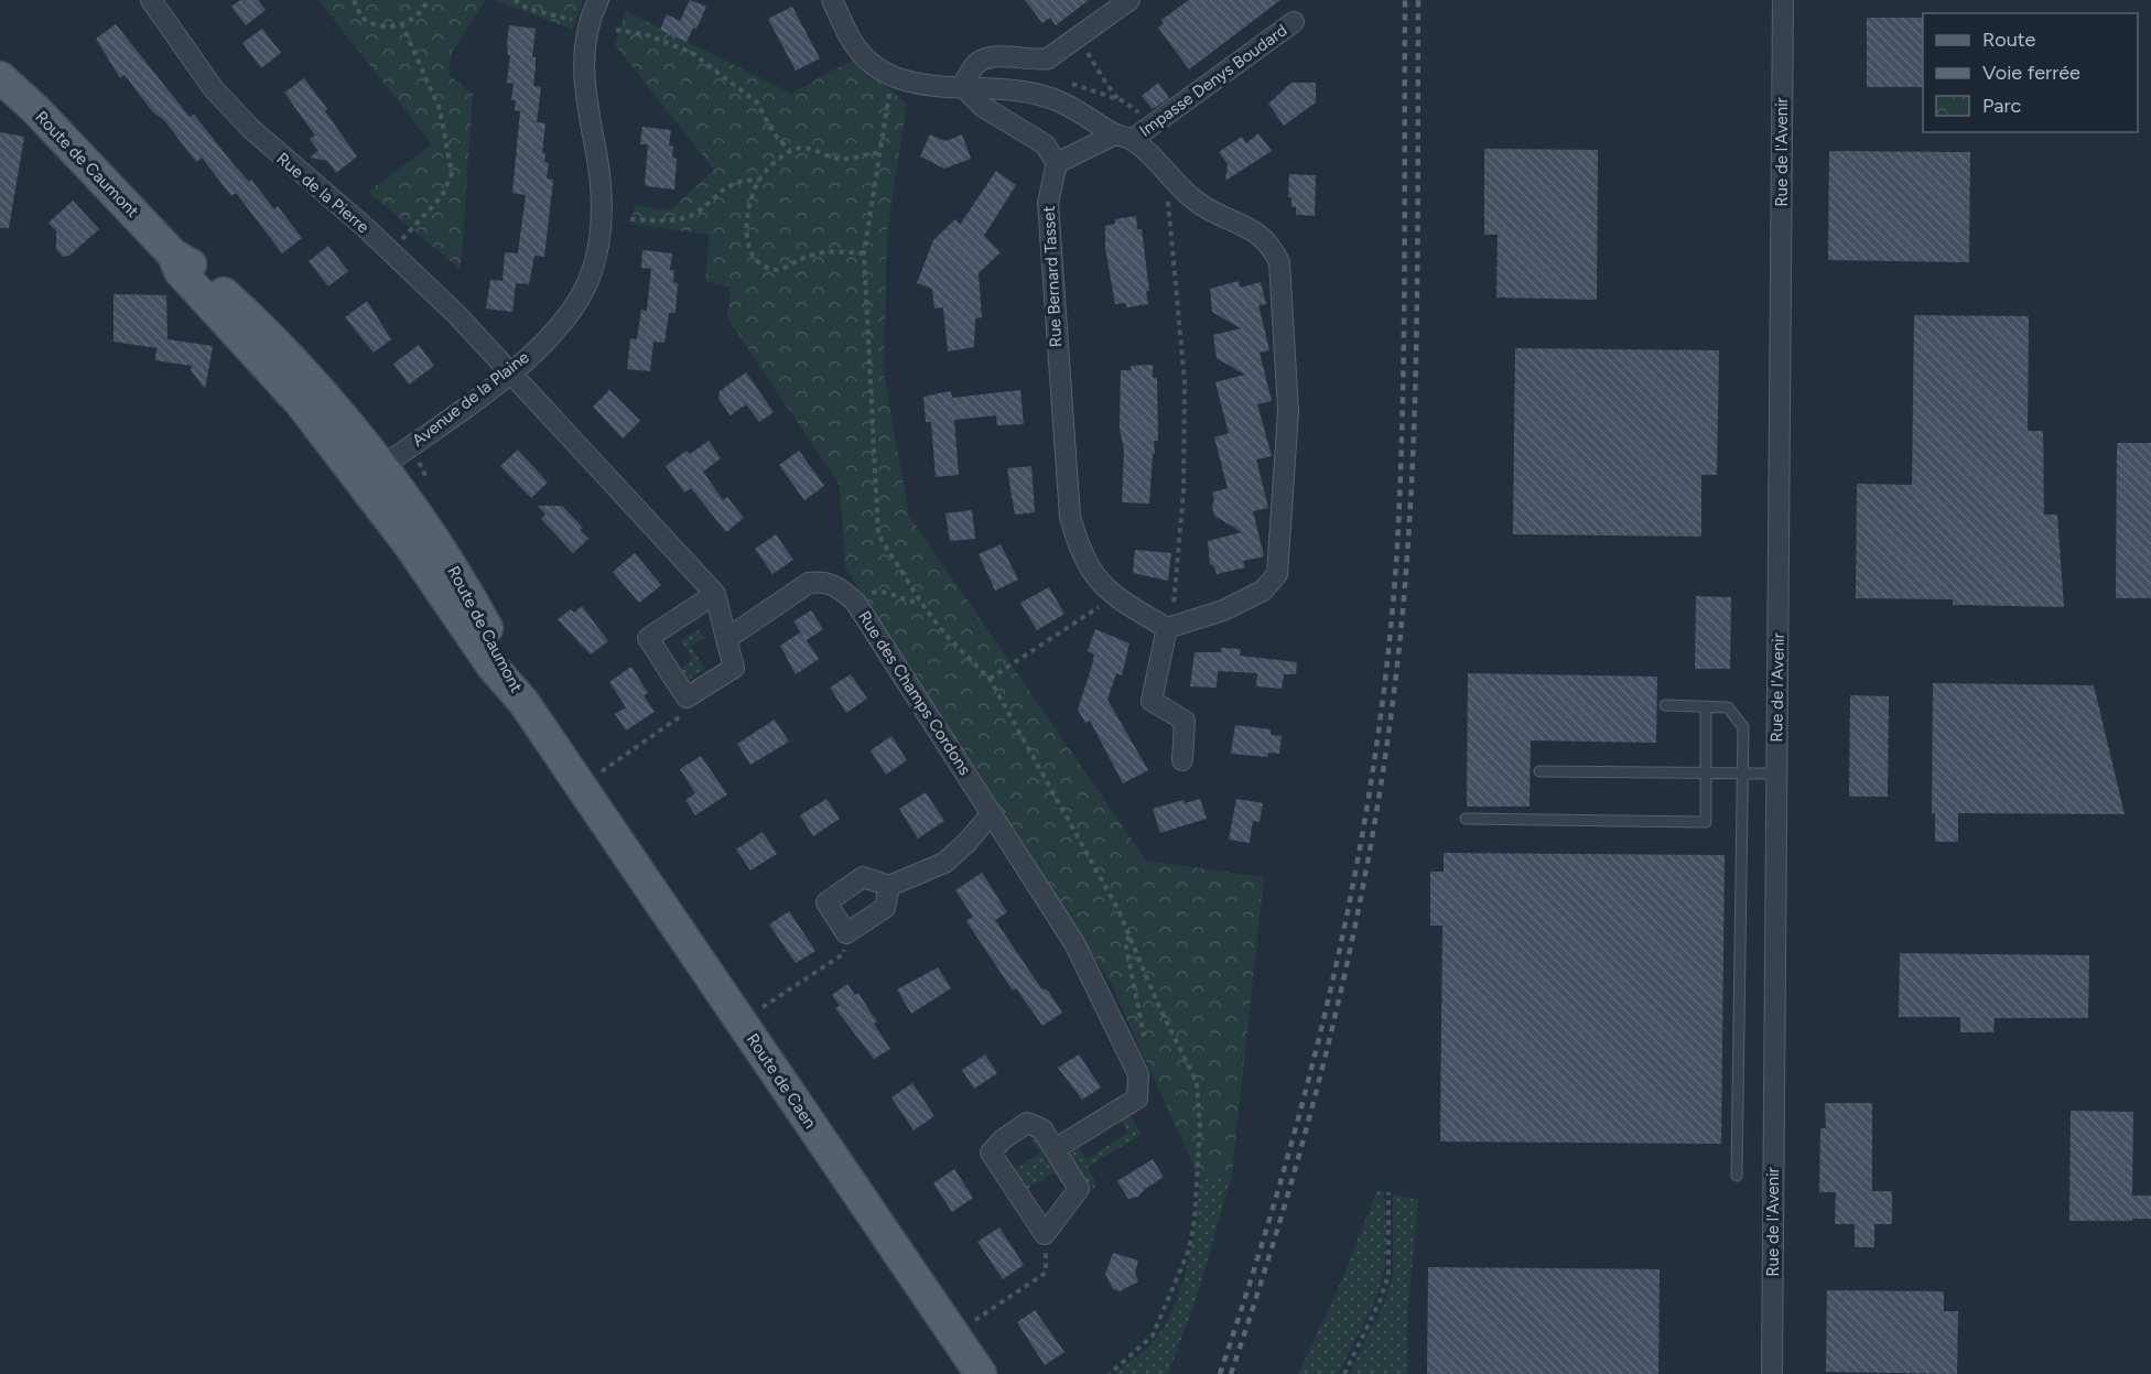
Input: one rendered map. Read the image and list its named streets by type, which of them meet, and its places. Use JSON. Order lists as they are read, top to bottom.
{
  "streets": {
    "main road": ["Route de Caumont", "Route de Caen"],
    "street": [
      "Impasse Denys Boudard",
      "Rue de l'Avenir",
      "Rue de la Pierre",
      "Rue Bernard Tasset",
      "Avenue de la Plaine",
      "Rue des Champs Cordons"
    ]
  },
  "crossings": [
    ["Route de Caumont", "Avenue de la Plaine"],
    ["Route de Caumont", "Route de Caen"],
    ["Rue de la Pierre", "Avenue de la Plaine"]
  ],
  "legend": ["Route", "Voie ferrée", "Parc"]
}
